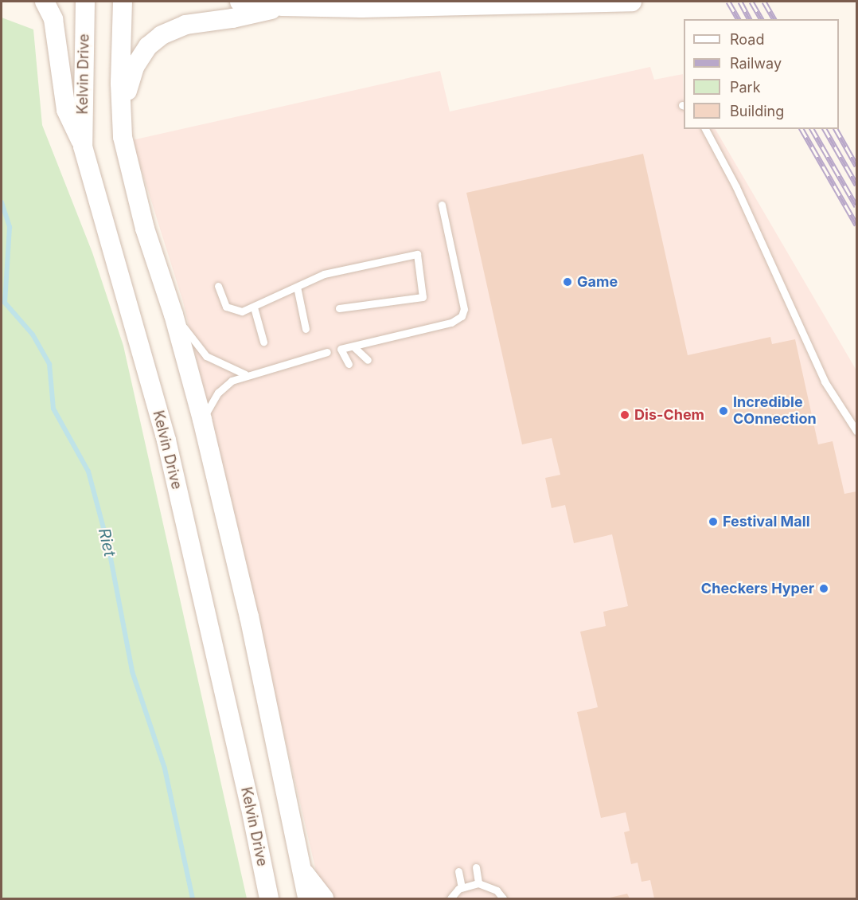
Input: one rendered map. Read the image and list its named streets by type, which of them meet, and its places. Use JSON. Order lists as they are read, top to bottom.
{
  "streets": {
    "street": ["Kelvin Drive"]
  },
  "water": ["Riet"],
  "places": [
    "Game",
    "Incredible COnnection",
    "Dis-Chem",
    "Festival Mall",
    "Checkers Hyper"
  ],
  "legend": [
    "Road",
    "Railway",
    "Park",
    "Building"
  ]
}
